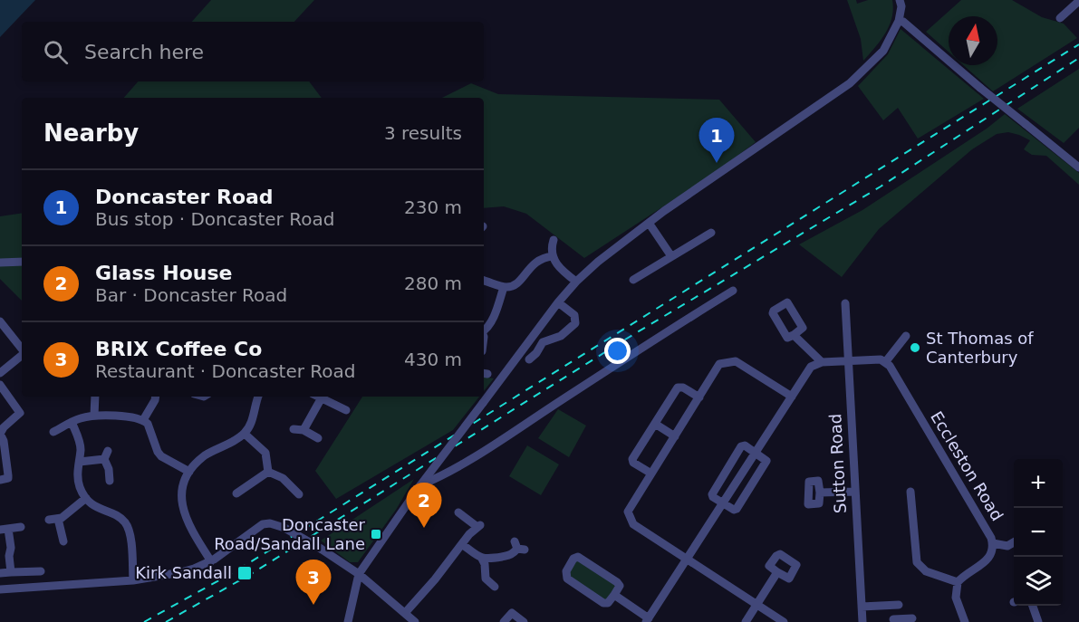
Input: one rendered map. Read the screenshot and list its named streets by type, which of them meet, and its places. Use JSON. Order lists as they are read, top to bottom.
{
  "streets": {
    "street": ["Sutton Road", "Eccleston Road"]
  },
  "places": {
    "other": ["St Thomas of Canterbury"],
    "transit": ["Doncaster Road/Sandall Lane", "Kirk Sandall"]
  },
  "north": "top",
  "page": {
    "search": "Search here",
    "heading": ["Nearby", "3 results"],
    "pins": ["1", "2", "3"],
    "list": [
      {
        "mark": "1",
        "name": "Doncaster Road",
        "note": "Bus stop · Doncaster Road",
        "value": "230 m"
      },
      {
        "mark": "2",
        "name": "Glass House",
        "note": "Bar · Doncaster Road",
        "value": "280 m"
      },
      {
        "mark": "3",
        "name": "BRIX Coffee Co",
        "note": "Restaurant · Doncaster Road",
        "value": "430 m"
      }
    ],
    "map_buttons": ["+", "−"]
  }
}
